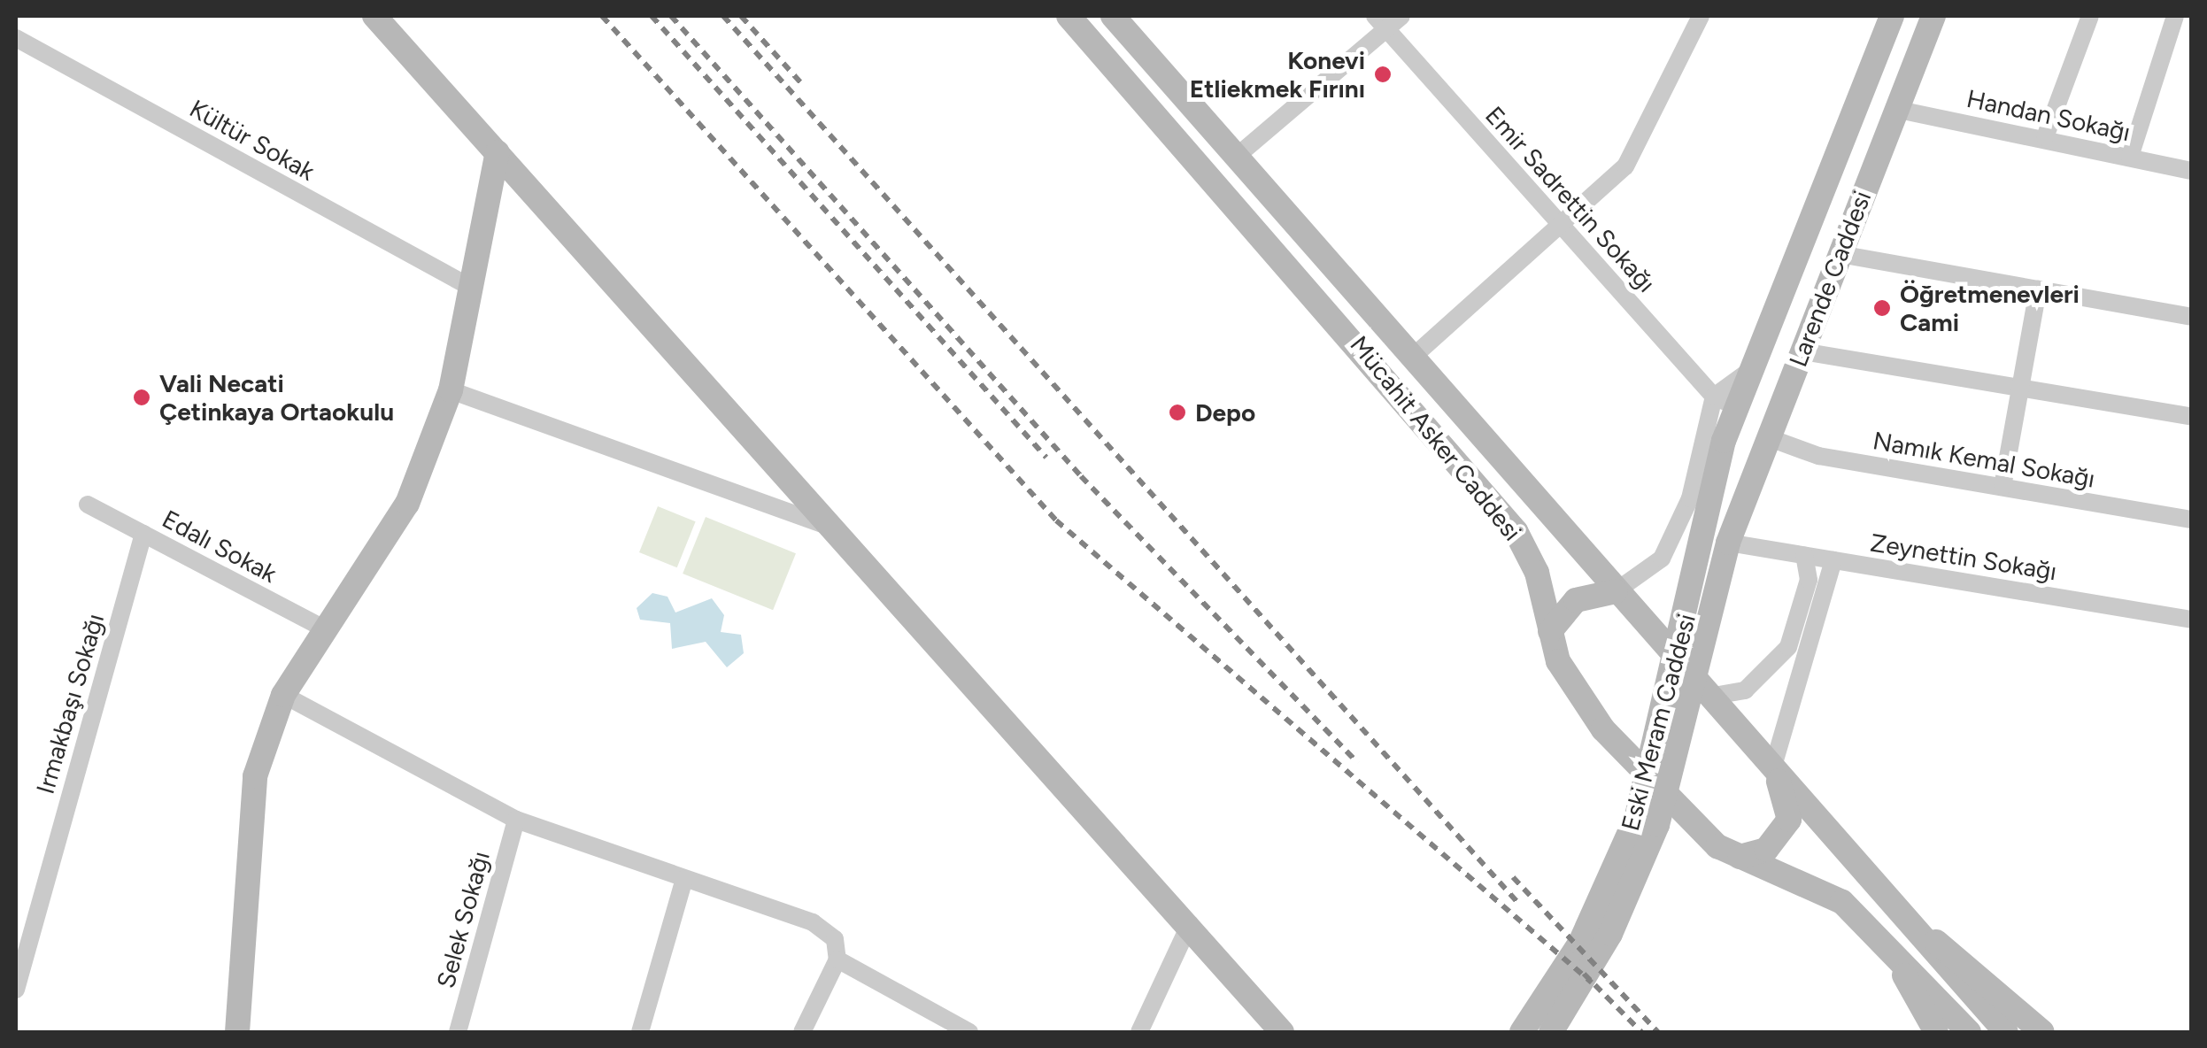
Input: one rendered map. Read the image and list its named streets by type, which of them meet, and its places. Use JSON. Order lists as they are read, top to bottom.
{
  "streets": {
    "main road": ["Larende Caddesi", "Mücahit Asker Caddesi", "Eski Meram Caddesi"],
    "street": [
      "Handan Sokağı",
      "Kültür Sokak",
      "Emir Sadrettin Sokağı",
      "Namık Kemal Sokağı",
      "Edalı Sokak",
      "Zeynettin Sokağı",
      "Irmakbaşı Sokağı",
      "Selek Sokağı"
    ]
  },
  "crossings": [
    ["Handan Sokağı", "Larende Caddesi"],
    ["Emir Sadrettin Sokağı", "Larende Caddesi"],
    ["Larende Caddesi", "Namık Kemal Sokağı"],
    ["Larende Caddesi", "Zeynettin Sokağı"],
    ["Larende Caddesi", "Eski Meram Caddesi"],
    ["Edalı Sokak", "Irmakbaşı Sokağı"],
    ["Zeynettin Sokağı", "Eski Meram Caddesi"]
  ],
  "places": [
    "Konevi Etliekmek Fırını",
    "Öğretmenevleri Cami",
    "Vali Necati Çetinkaya Ortaokulu",
    "Depo"
  ]
}
